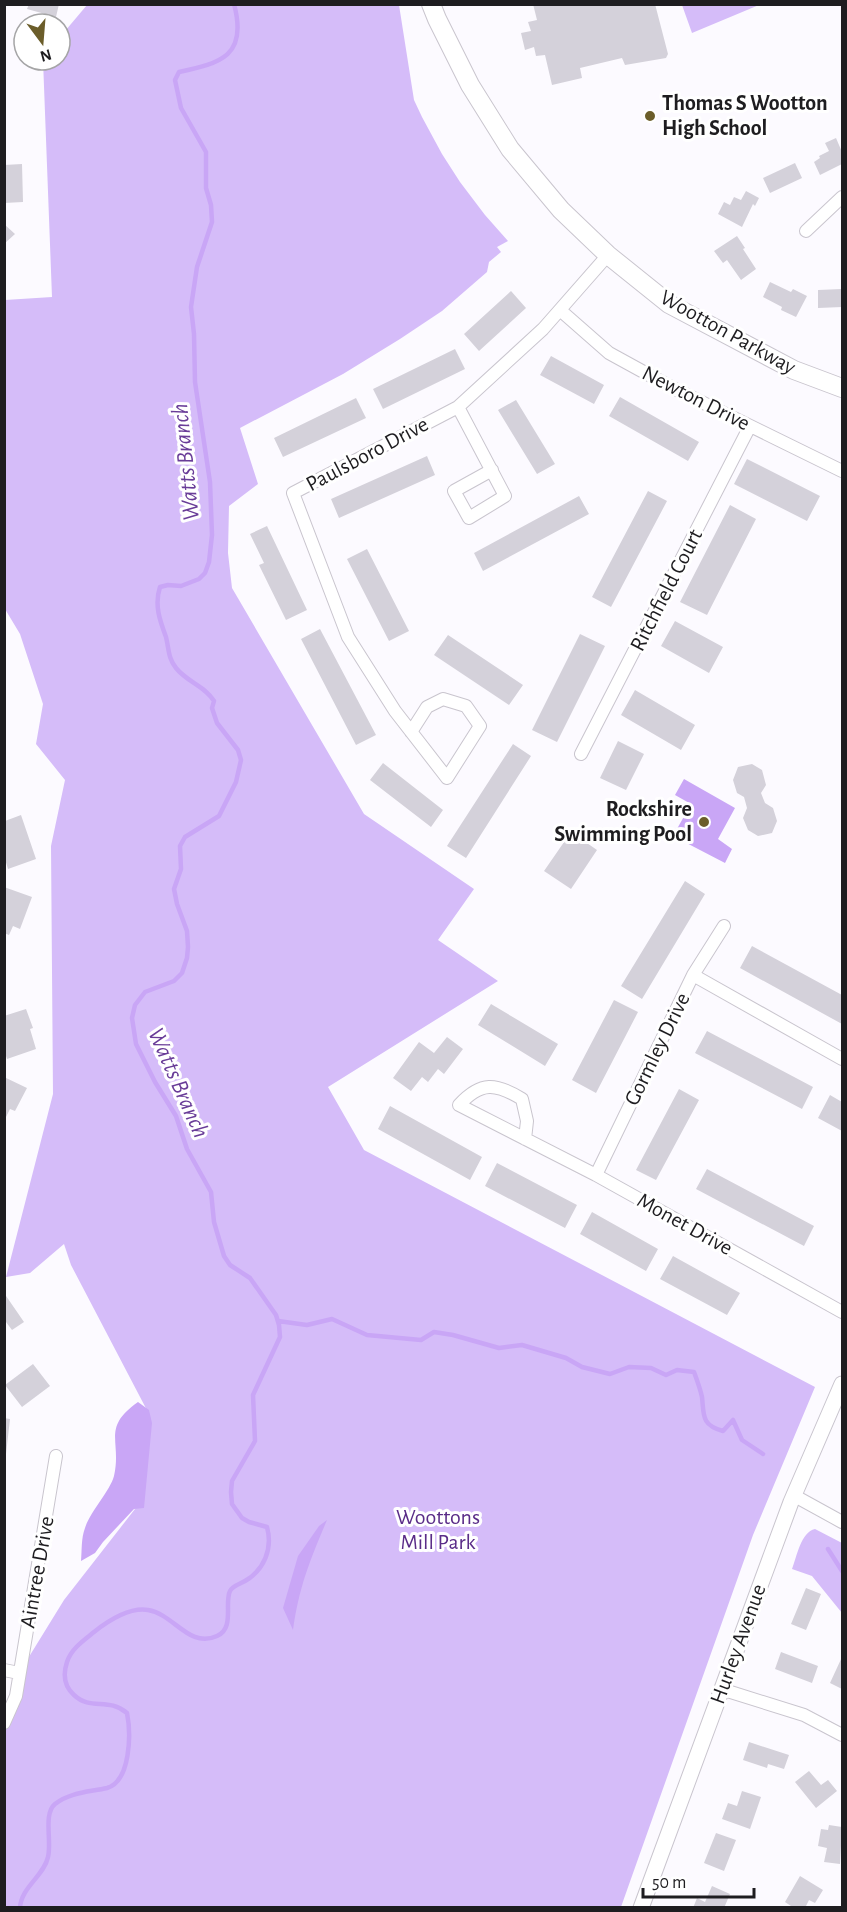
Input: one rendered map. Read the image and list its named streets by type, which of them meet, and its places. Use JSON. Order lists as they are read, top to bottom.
{
  "streets": {
    "main road": ["Wootton Parkway"],
    "street": [
      "Newton Drive",
      "Paulsboro Drive",
      "Ritchfield Court",
      "Gormley Drive",
      "Monet Drive",
      "Aintree Drive",
      "Hurley Avenue"
    ]
  },
  "crossings": [
    ["Wootton Parkway", "Paulsboro Drive"],
    ["Newton Drive", "Paulsboro Drive"],
    ["Newton Drive", "Ritchfield Court"],
    ["Gormley Drive", "Monet Drive"]
  ],
  "water": ["Watts Branch"],
  "parks": ["Woottons Mill Park"],
  "places": ["Thomas S Wootton High School", "Rockshire Swimming Pool"],
  "scale_bar": "50 m",
  "north": "bottom"
}
